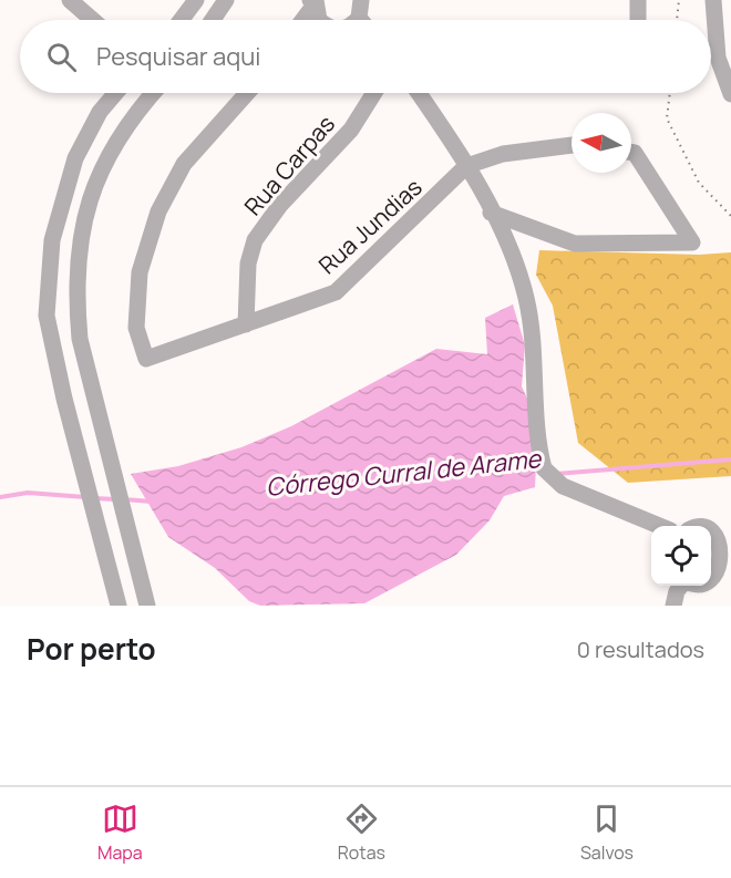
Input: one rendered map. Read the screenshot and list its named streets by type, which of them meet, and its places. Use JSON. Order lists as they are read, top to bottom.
{
  "streets": {
    "street": ["Rua Carpas", "Rua Jundias"]
  },
  "crossings": [
    ["Rua Carpas", "Rua Jundias"]
  ],
  "water": ["Córrego Curral de Arame"],
  "north": "left",
  "page": {
    "search": "Pesquisar aqui",
    "heading": ["Por perto", "0 resultados"],
    "nav": ["Mapa", "Rotas", "Salvos"]
  }
}
